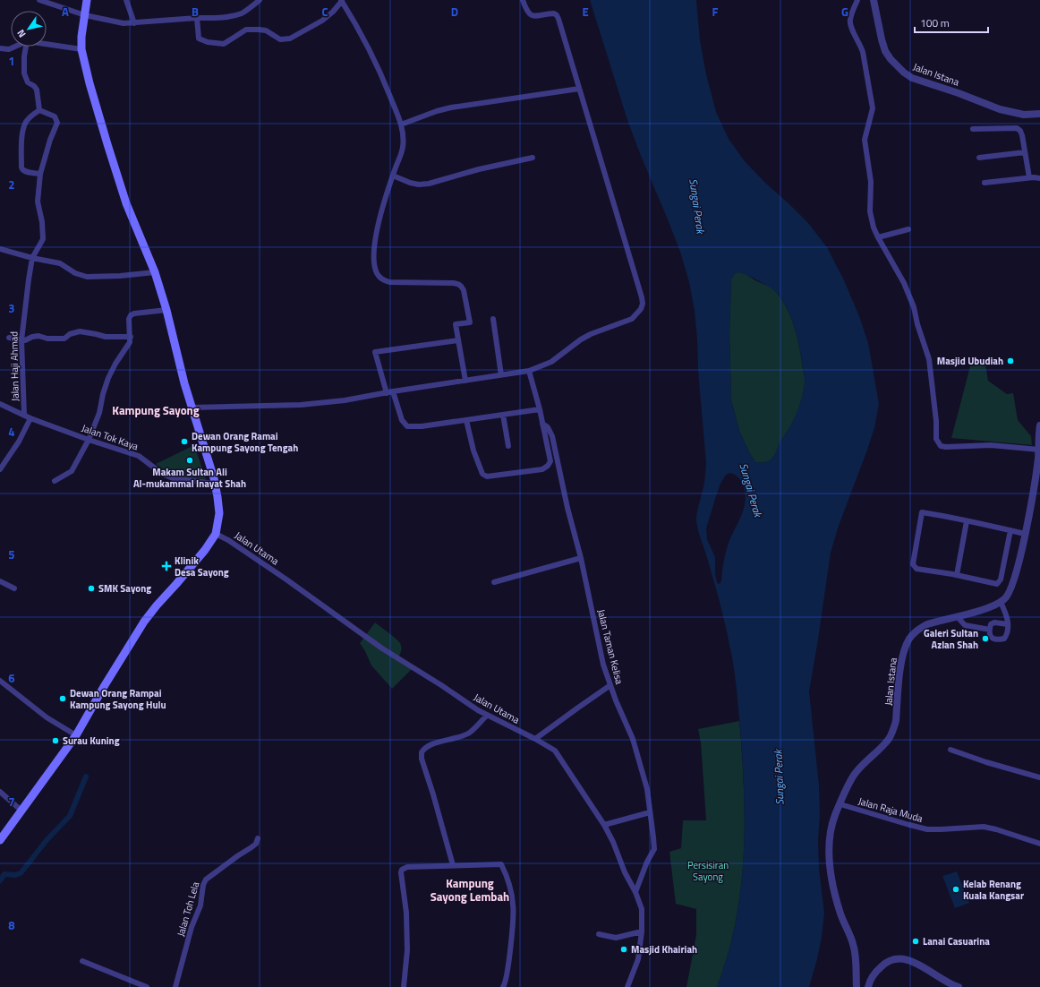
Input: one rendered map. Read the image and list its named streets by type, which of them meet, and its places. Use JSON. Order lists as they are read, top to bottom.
{
  "streets": {
    "street": [
      "Jalan Istana",
      "Jalan Haji Ahmad",
      "Jalan Tok Kaya",
      "Jalan Utama",
      "Jalan Taman Kelisa",
      "Jalan Raja Muda",
      "Jalan Toh Lela"
    ]
  },
  "crossings": [
    ["Jalan Istana", "Jalan Raja Muda"],
    ["Jalan Haji Ahmad", "Jalan Tok Kaya"],
    ["Jalan Utama", "Jalan Taman Kelisa"]
  ],
  "districts": ["Kampung Sayong", "Kampung Sayong Lembah"],
  "water": ["Sungai Perak"],
  "parks": ["Persisiran Sayong"],
  "places": {
    "other": [
      "Masjid Ubudiah",
      "Dewan Orang Ramai Kampung Sayong Tengah",
      "Makam Sultan Ali Al-mukammal Inayat Shah",
      "SMK Sayong",
      "Galeri Sultan Azlan Shah",
      "Dewan Orang Rampai Kampung Sayong Hulu",
      "Surau Kuning",
      "Kelab Renang Kuala Kangsar",
      "Lanai Casuarina",
      "Masjid Khairiah"
    ],
    "health": ["Klinik Desa Sayong"]
  },
  "scale_bar": "100 m",
  "north": "bottom left",
  "grid": {
    "columns": [
      "A",
      "B",
      "C",
      "D",
      "E",
      "F",
      "G"
    ],
    "rows": [
      "1",
      "2",
      "3",
      "4",
      "5",
      "6",
      "7",
      "8"
    ]
  }
}
